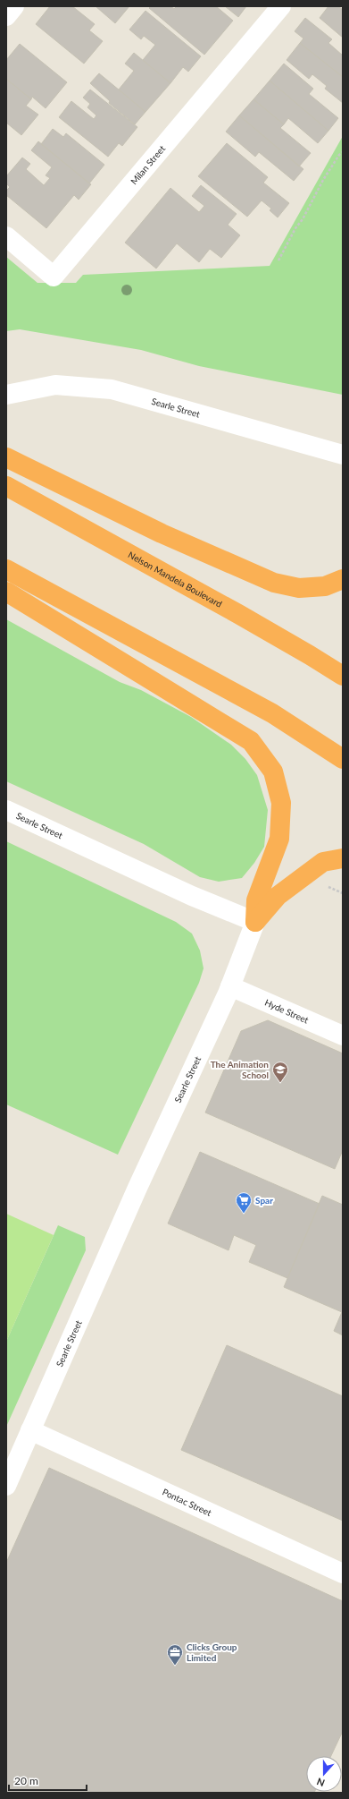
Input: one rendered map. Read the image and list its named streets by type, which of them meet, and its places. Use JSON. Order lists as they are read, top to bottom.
{
  "streets": {
    "highway": ["Nelson Mandela Boulevard"],
    "street": [
      "Milan Street",
      "Searle Street",
      "Hyde Street",
      "Pontac Street"
    ]
  },
  "crossings": [
    ["Searle Street", "Hyde Street"],
    ["Searle Street", "Pontac Street"]
  ],
  "places": {
    "school or university": ["The Animation School"],
    "supermarket": ["Spar"],
    "office": ["Clicks Group Limited"]
  },
  "scale_bar": "20 m",
  "north": "bottom"
}
